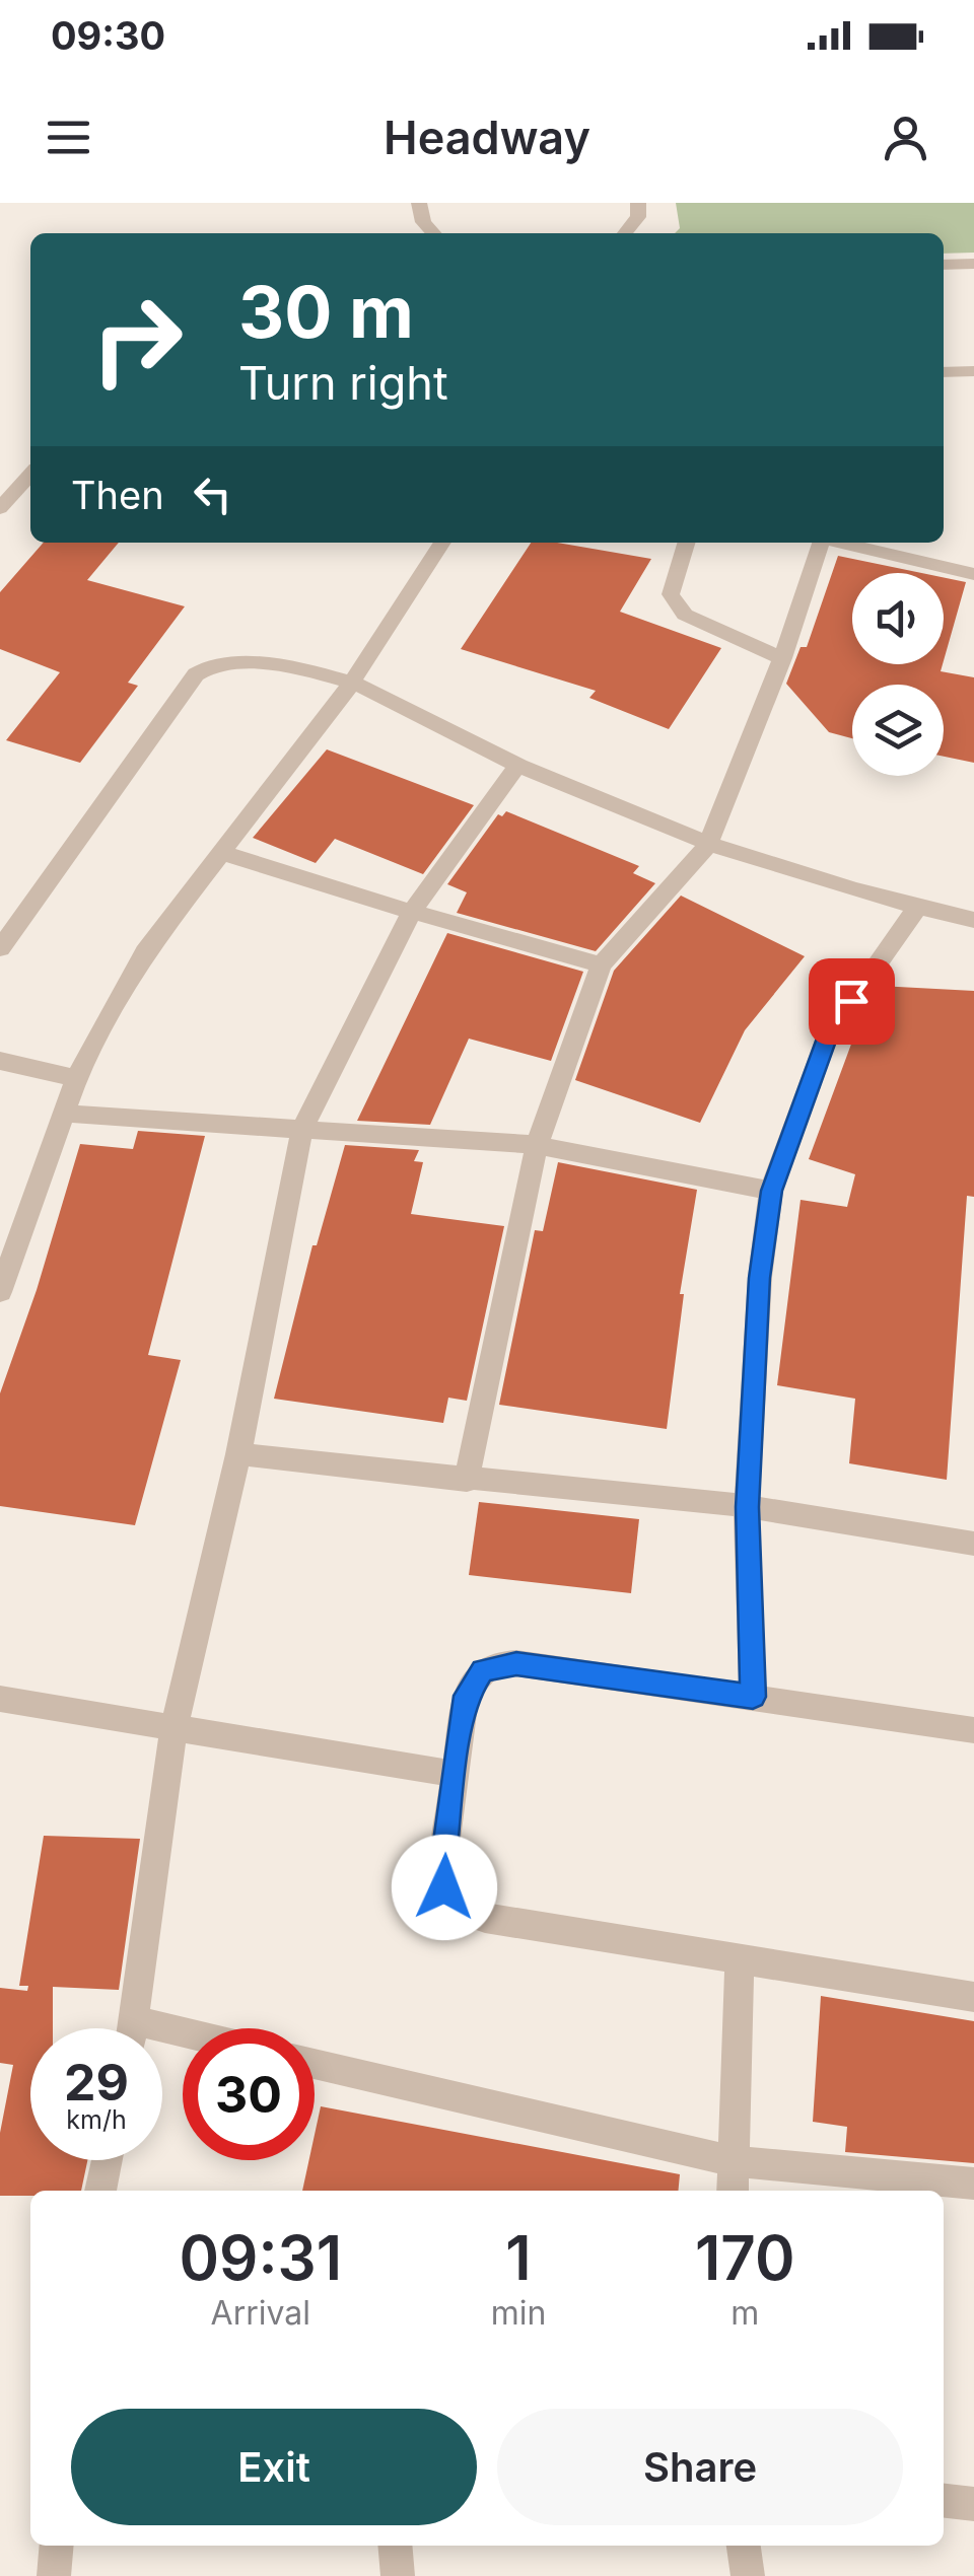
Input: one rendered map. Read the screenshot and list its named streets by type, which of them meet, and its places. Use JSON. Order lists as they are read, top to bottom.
{
  "page": {
    "status": "09:30",
    "header": "Headway",
    "turn": ["30 m", "Turn right"],
    "then": "Then",
    "speed": "29 km/h",
    "limit": "30",
    "eta": [
      "09:31",
      "Arrival",
      "1",
      "min",
      "170",
      "m"
    ],
    "buttons": ["Exit", "Share"]
  }
}
